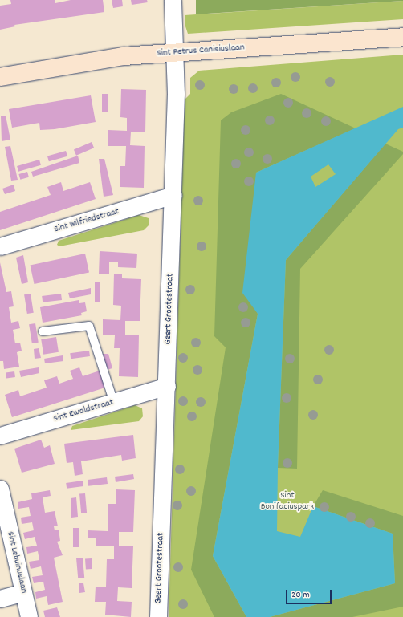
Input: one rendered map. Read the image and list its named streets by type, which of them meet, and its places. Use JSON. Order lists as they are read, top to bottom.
{
  "streets": {
    "main road": ["Sint Petrus Canisiuslaan"],
    "street": [
      "Sint Wilfriedstraat",
      "Geert Grootestraat",
      "Sint Ewaldstraat",
      "Sint Lebuinuslaan"
    ]
  },
  "crossings": [
    ["Sint Petrus Canisiuslaan", "Geert Grootestraat"],
    ["Sint Wilfriedstraat", "Geert Grootestraat"],
    ["Geert Grootestraat", "Sint Ewaldstraat"]
  ],
  "parks": ["Sint Bonifaciuspark"],
  "scale_bar": "20 m"
}
